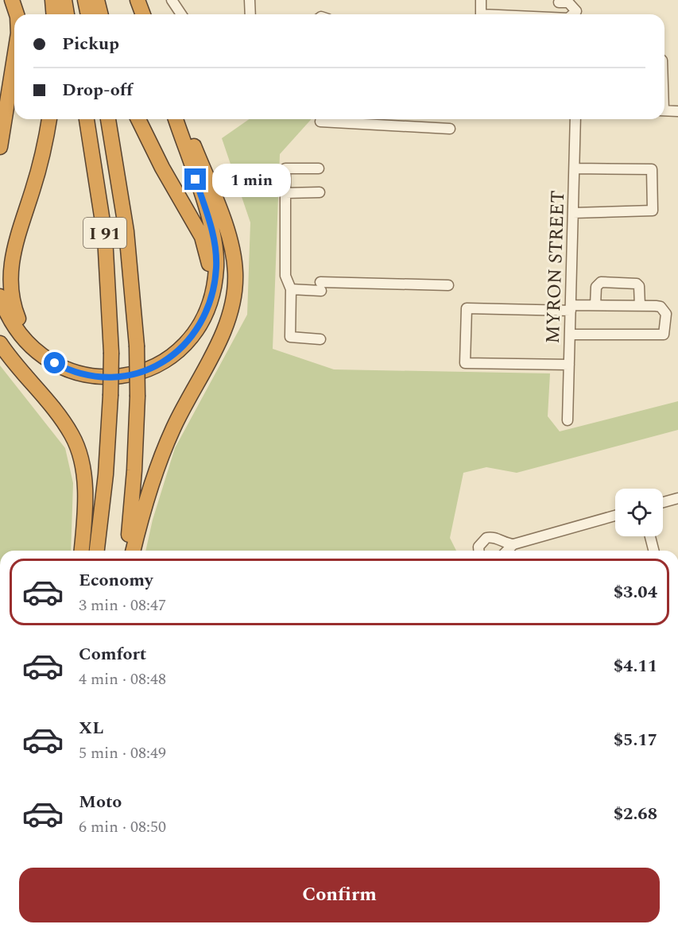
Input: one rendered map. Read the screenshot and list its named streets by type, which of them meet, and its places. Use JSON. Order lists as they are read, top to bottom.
{
  "streets": {
    "highway": ["I 91"],
    "street": ["MYRON STREET"]
  },
  "page": {
    "banner": ["Pickup", "Drop-off"],
    "bubble": "1 min",
    "list": [
      {
        "name": "Economy",
        "note": "3 min · 08:47",
        "value": "$3.04"
      },
      {
        "name": "Comfort",
        "note": "4 min · 08:48",
        "value": "$4.11"
      },
      {
        "name": "XL",
        "note": "5 min · 08:49",
        "value": "$5.17"
      },
      {
        "name": "Moto",
        "note": "6 min · 08:50",
        "value": "$2.68"
      }
    ],
    "buttons": "Confirm"
  }
}
